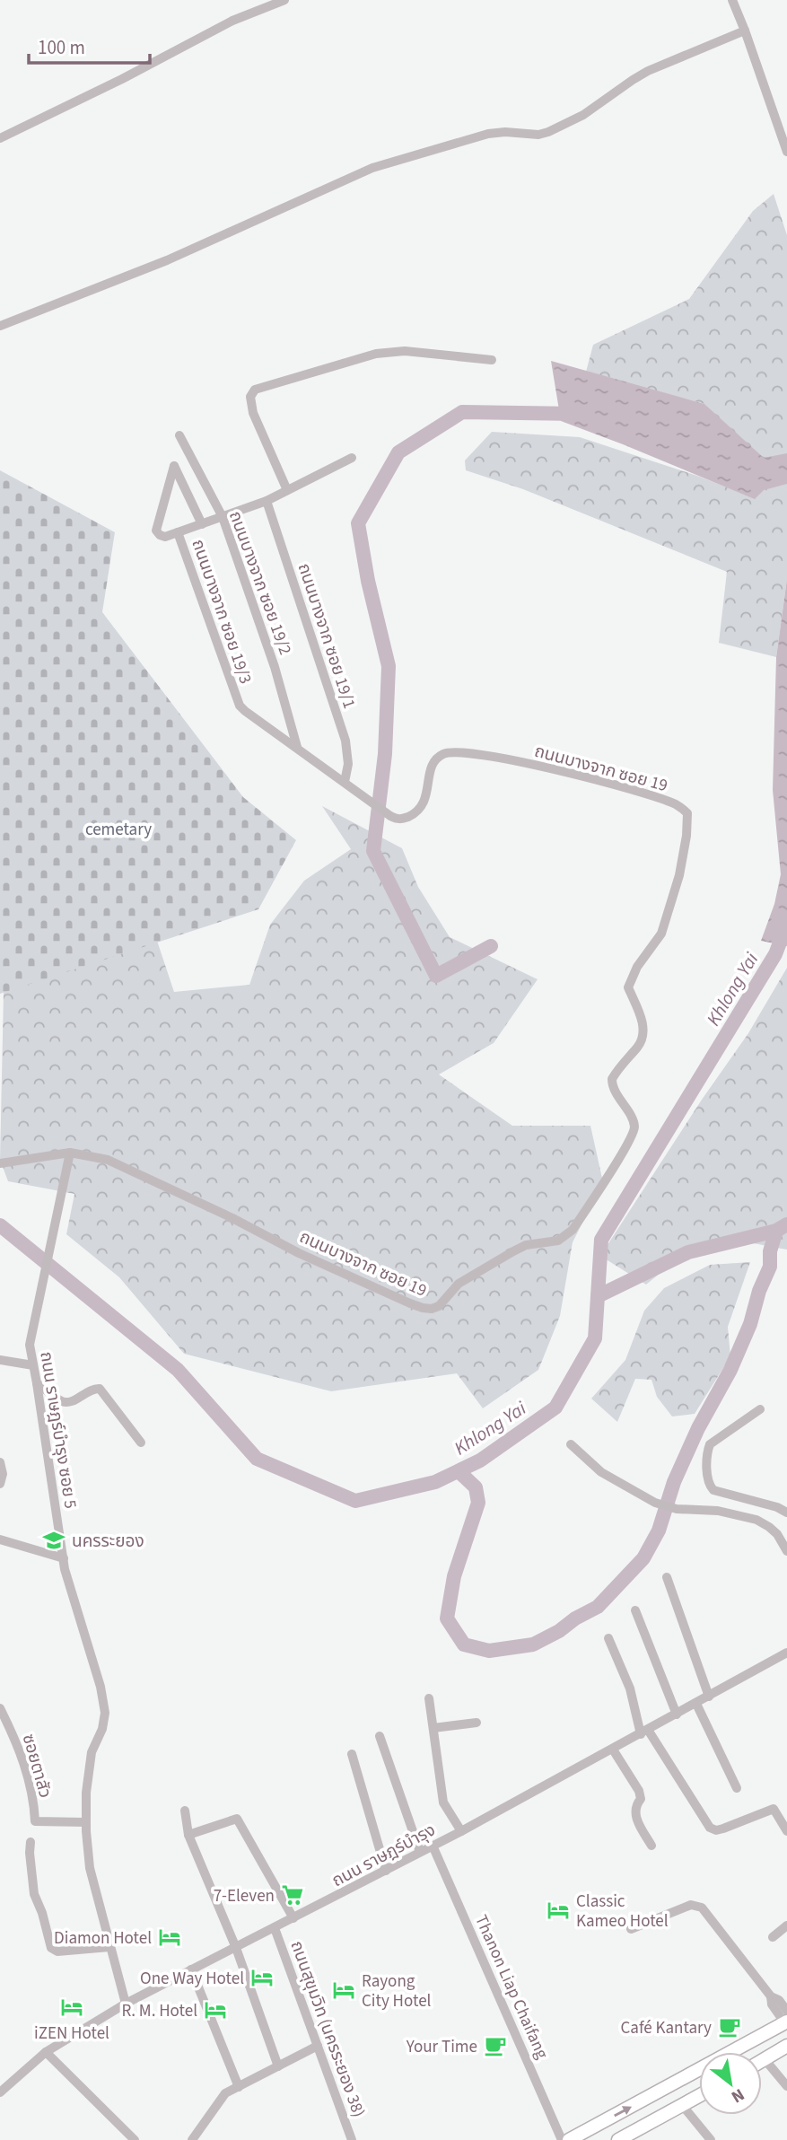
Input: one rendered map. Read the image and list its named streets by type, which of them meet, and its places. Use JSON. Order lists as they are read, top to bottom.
{
  "streets": {
    "street": [
      "ถนนบางจาก ซอย 19/2",
      "ถนนบางจาก ซอย 19/3",
      "ถนนบางจาก ซอย 19/1",
      "ถนนบางจาก ซอย 19",
      "ถนน ราษฎร์บำรุง ซอย 5",
      "ซอยตาสัว",
      "ถนน ราษฎร์บำรุง",
      "Thanon Liap Chaifang",
      "ถนนสุขุมวิท (นครระยอง 38)"
    ]
  },
  "crossings": [
    ["ถนนบางจาก ซอย 19/2", "ถนนบางจาก ซอย 19/3"],
    ["ถนนบางจาก ซอย 19/2", "ถนนบางจาก ซอย 19"],
    ["ถนนบางจาก ซอย 19/3", "ถนนบางจาก ซอย 19"],
    ["ถนนบางจาก ซอย 19/1", "ถนนบางจาก ซอย 19"],
    ["ถนนบางจาก ซอย 19", "ถนน ราษฎร์บำรุง ซอย 5"],
    ["ถนน ราษฎร์บำรุง ซอย 5", "ซอยตาสัว"],
    ["ถนน ราษฎร์บำรุง ซอย 5", "ถนน ราษฎร์บำรุง"],
    ["ถนน ราษฎร์บำรุง", "Thanon Liap Chaifang"],
    ["ถนน ราษฎร์บำรุง", "ถนนสุขุมวิท (นครระยอง 38)"]
  ],
  "water": ["Khlong Yai"],
  "parks": ["cemetary"],
  "places": {
    "school or university": ["นครระยอง"],
    "supermarket": ["7-Eleven"],
    "hotel": [
      "Classic Kameo Hotel",
      "Diamon Hotel",
      "One Way Hotel",
      "Rayong City Hotel",
      "iZEN Hotel",
      "R. M. Hotel"
    ],
    "cafe": ["Café Kantary", "Your Time"]
  },
  "scale_bar": "100 m",
  "north": "bottom right"
}
